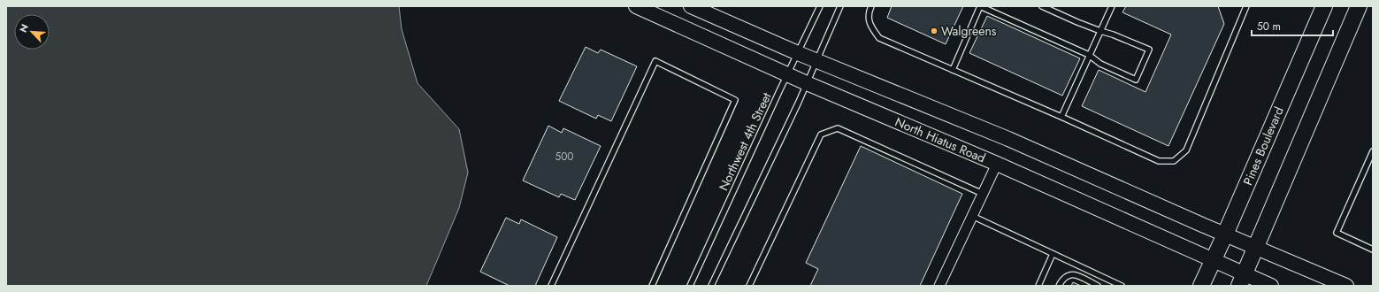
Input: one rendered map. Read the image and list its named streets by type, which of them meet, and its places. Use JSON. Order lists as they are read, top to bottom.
{
  "streets": {
    "highway": ["Pines Boulevard"],
    "main road": ["North Hiatus Road"],
    "lane": ["Northwest 4th Street"]
  },
  "crossings": [
    ["North Hiatus Road", "Northwest 4th Street"],
    ["North Hiatus Road", "Pines Boulevard"]
  ],
  "places": ["Walgreens"],
  "house_numbers": ["500"],
  "scale_bar": "50 m",
  "north": "top left"
}
